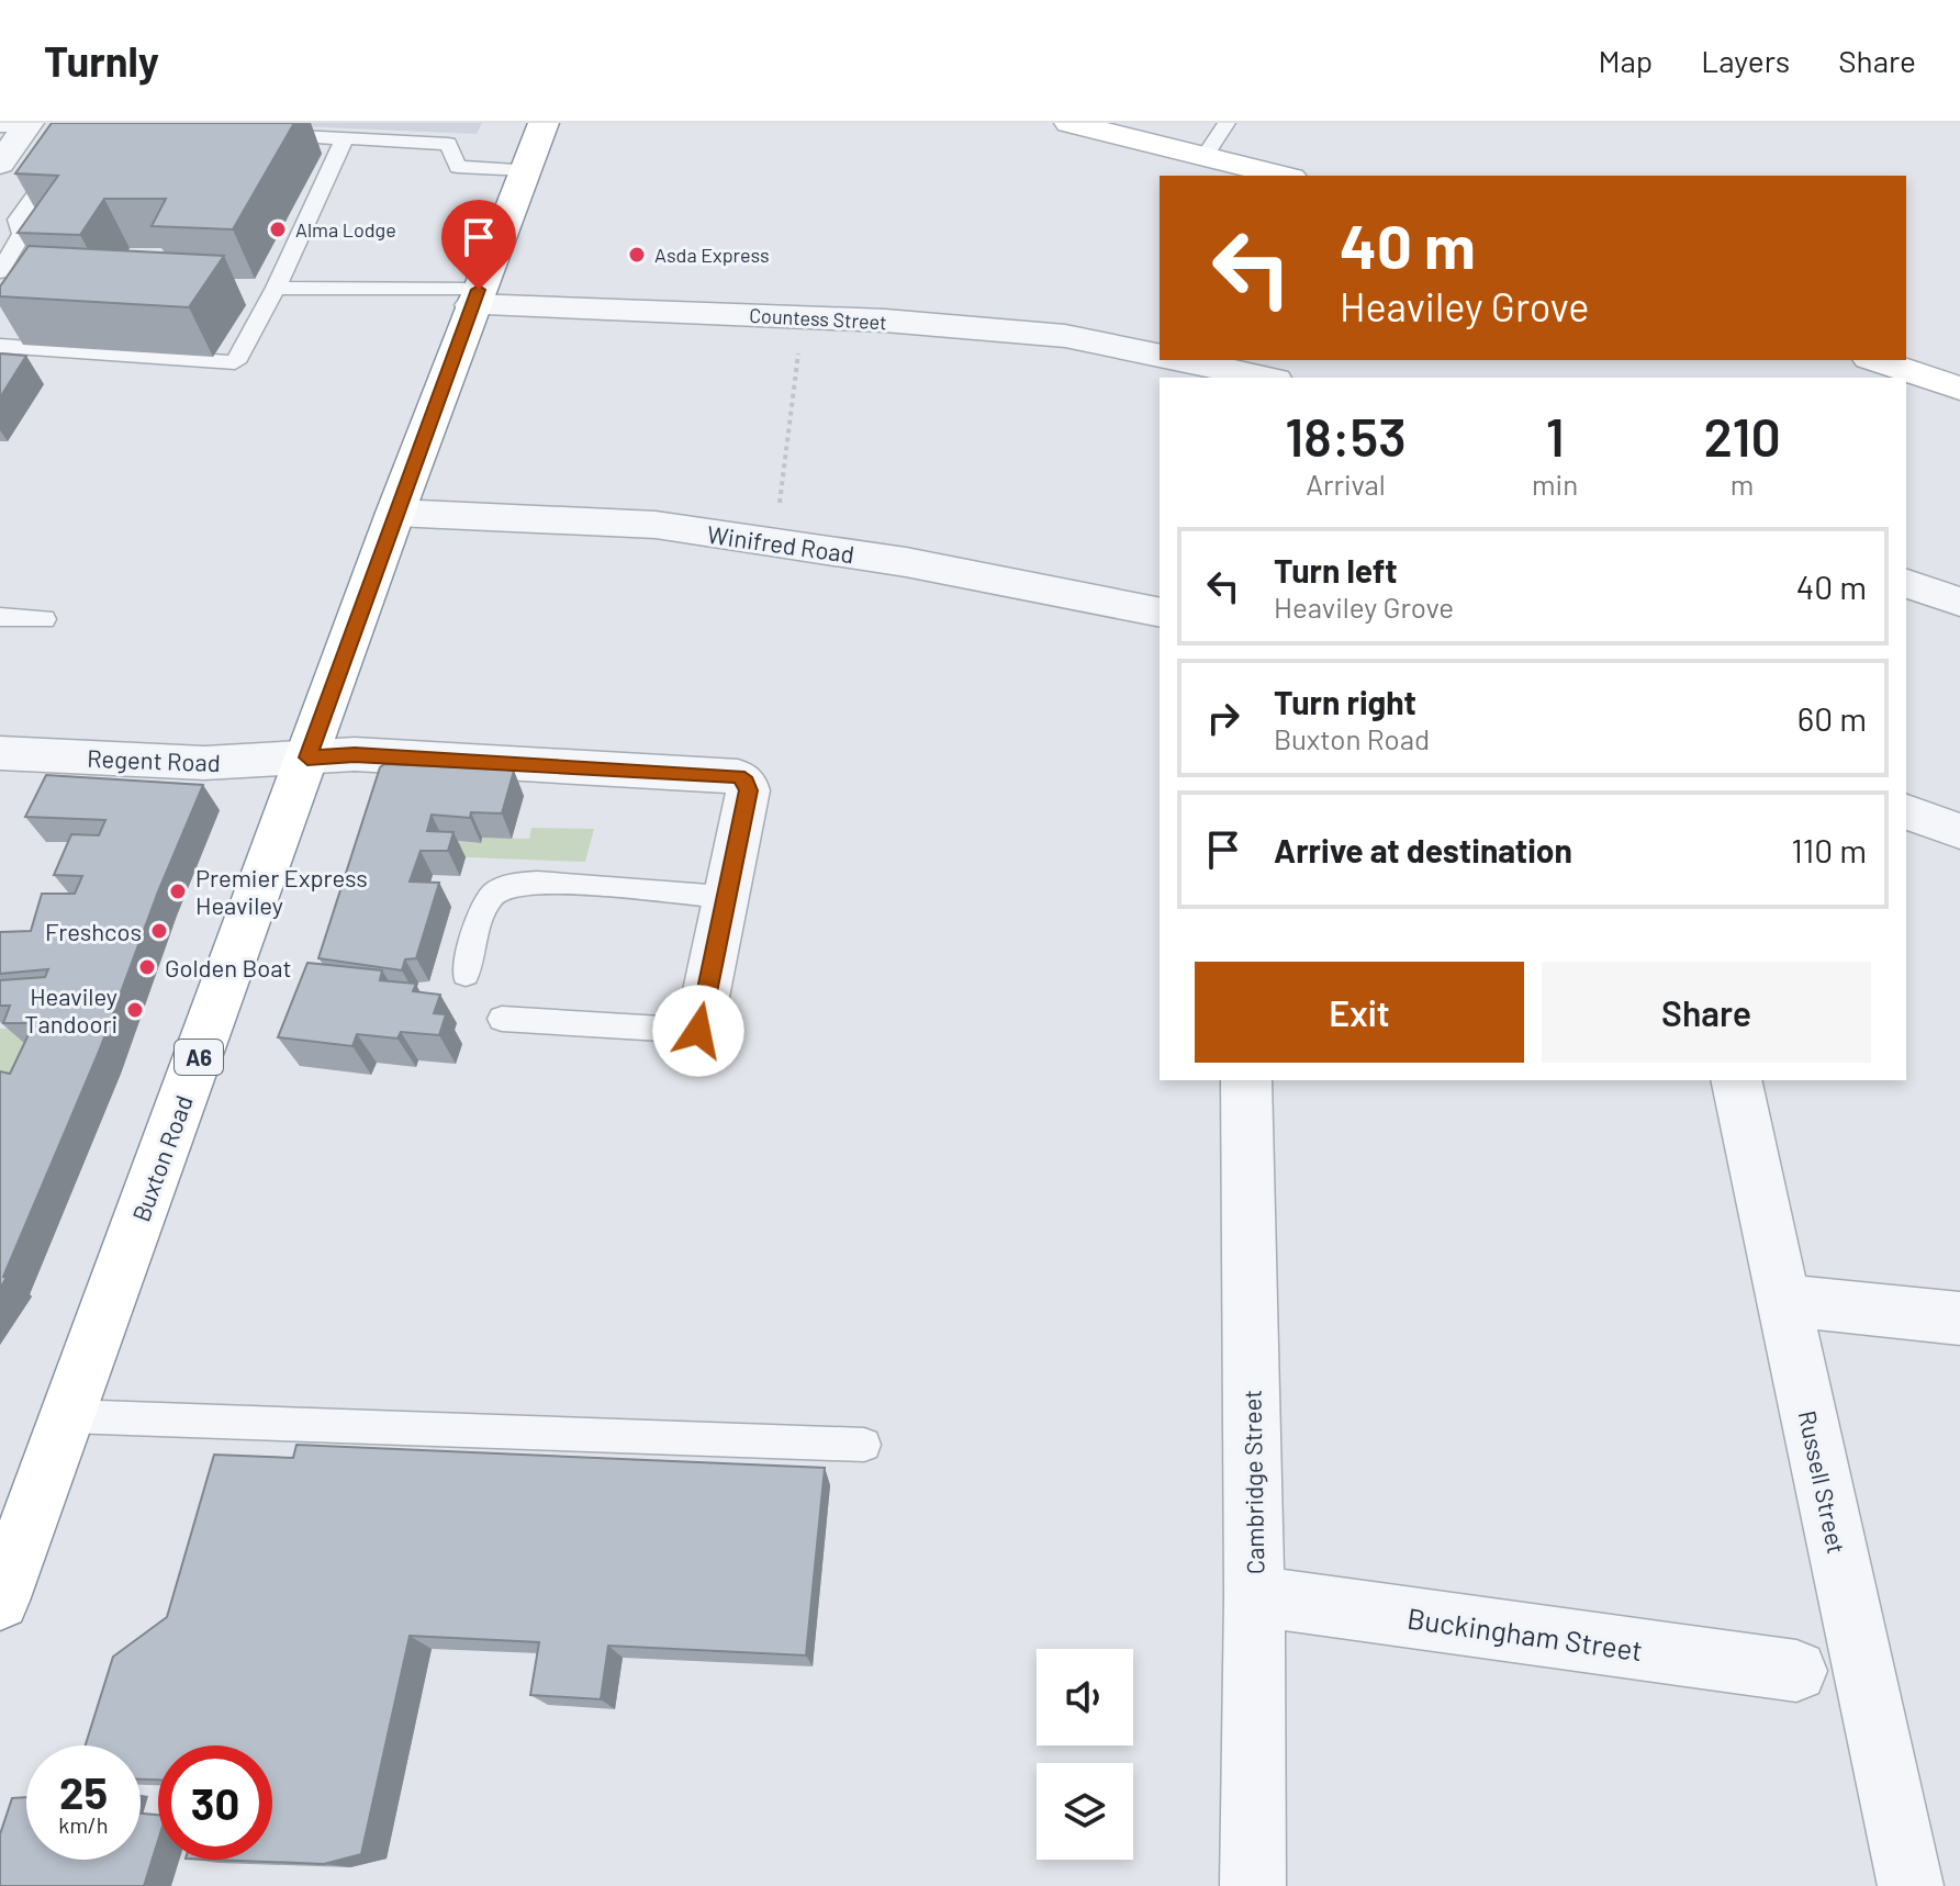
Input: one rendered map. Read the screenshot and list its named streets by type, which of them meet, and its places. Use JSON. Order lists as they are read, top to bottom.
{
  "streets": {
    "main road": ["A6", "Buxton Road"],
    "street": [
      "Countess Street",
      "Winifred Road",
      "Regent Road",
      "Cambridge Street",
      "Russell Street",
      "Buckingham Street"
    ]
  },
  "crossings": [
    ["Countess Street", "Buxton Road"],
    ["Winifred Road", "Buxton Road"],
    ["Regent Road", "Buxton Road"],
    ["Cambridge Street", "Buckingham Street"]
  ],
  "places": [
    "Alma Lodge",
    "Asda Express",
    "Premier Express Heaviley",
    "Freshcos",
    "Golden Boat",
    "Heaviley Tandoori"
  ],
  "page": {
    "header": "Turnly",
    "nav": ["Map", "Layers", "Share"],
    "turn": ["40 m", "Heaviley Grove"],
    "eta": [
      "18:53",
      "Arrival",
      "1",
      "min",
      "210",
      "m"
    ],
    "list": [
      {
        "name": "Turn left",
        "note": "Heaviley Grove",
        "value": "40 m"
      },
      {
        "name": "Turn right",
        "note": "Buxton Road",
        "value": "60 m"
      },
      {
        "name": "Arrive at destination",
        "value": "110 m"
      }
    ],
    "buttons": ["Exit", "Share"],
    "speed": "25 km/h",
    "limit": "30"
  }
}
